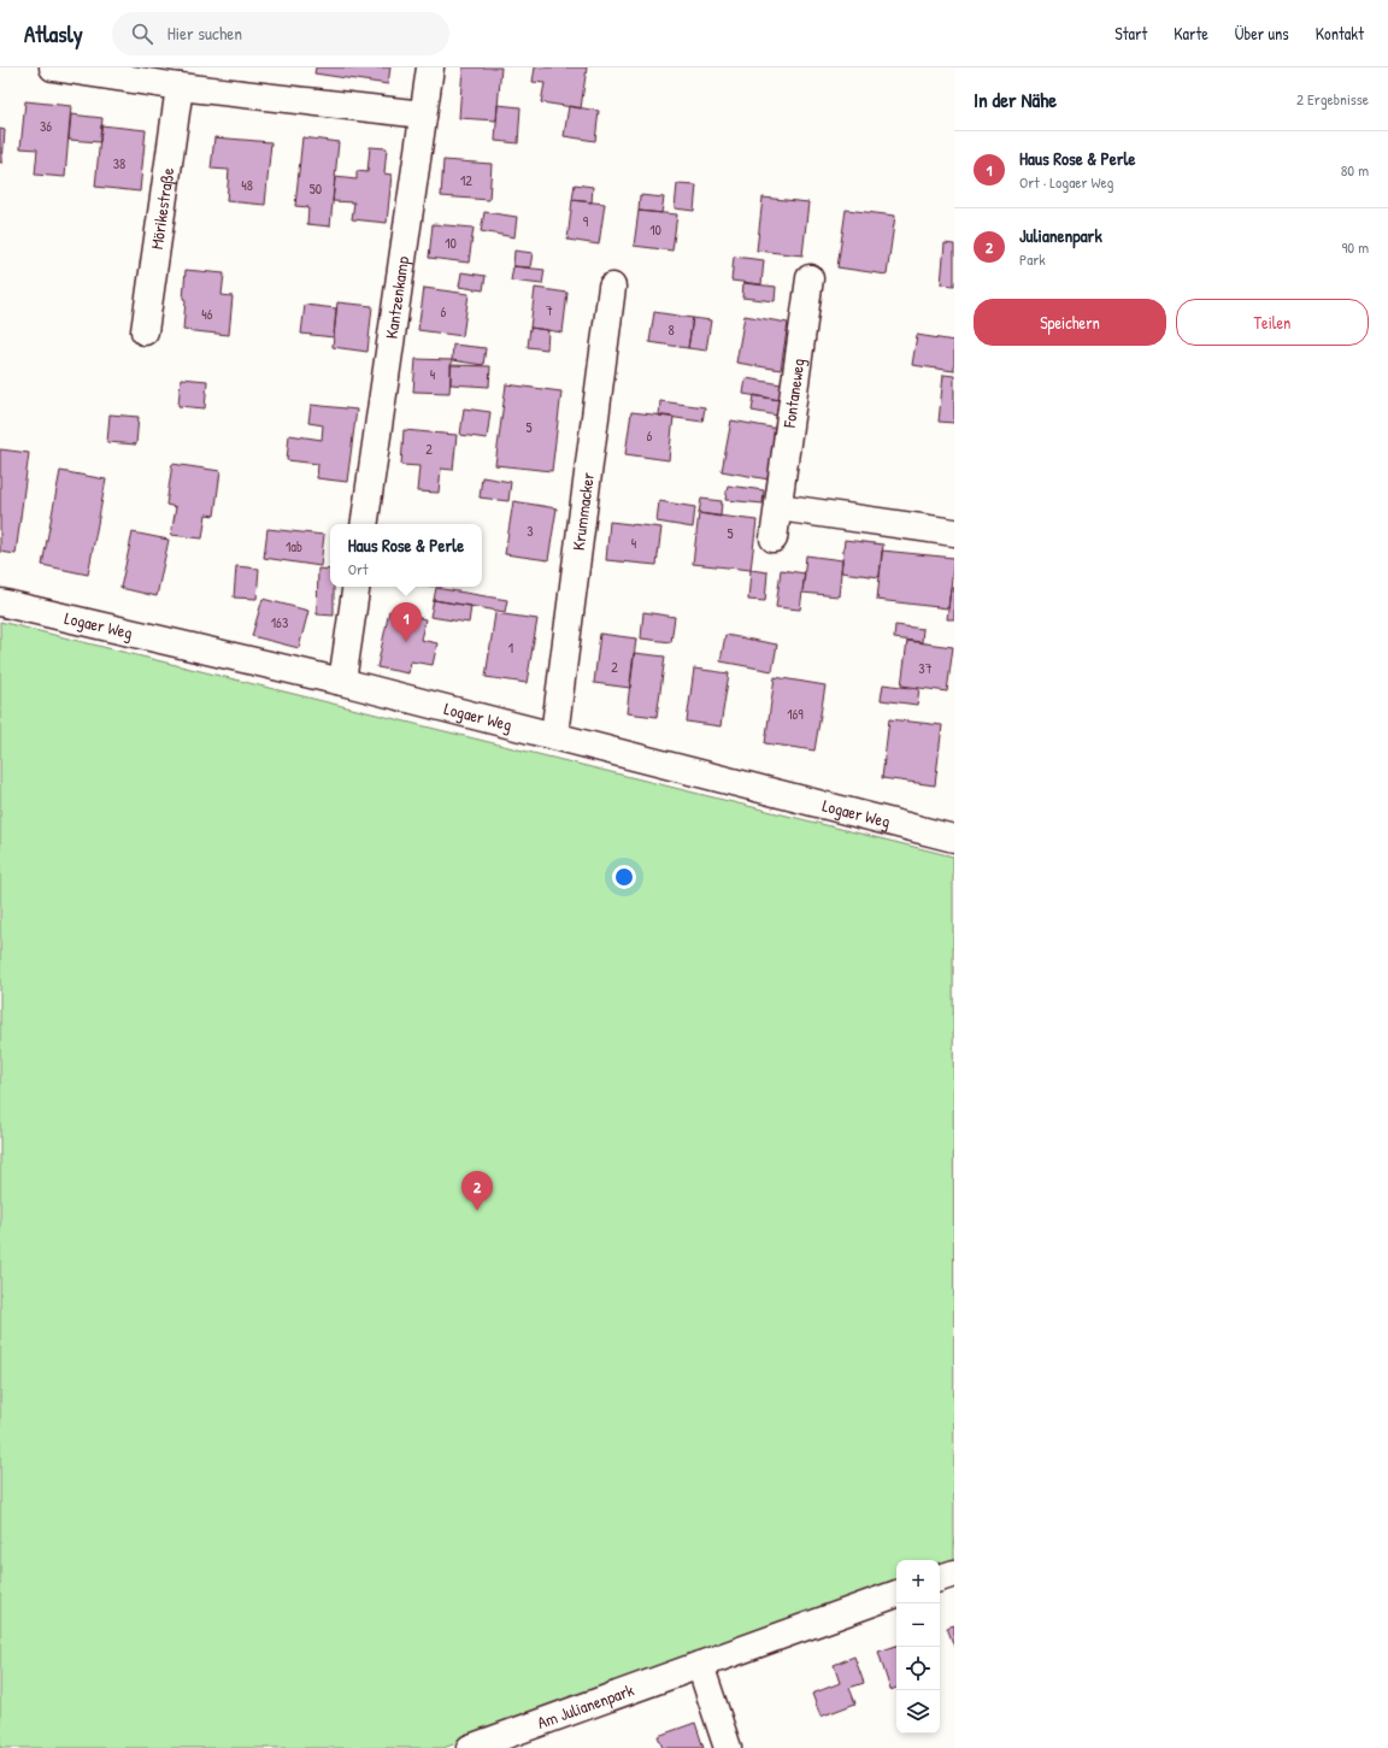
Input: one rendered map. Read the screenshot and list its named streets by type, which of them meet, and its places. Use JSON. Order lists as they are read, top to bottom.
{
  "streets": {
    "street": [
      "Mörikestraße",
      "Kantzenkamp",
      "Fontaneweg",
      "Krummacker",
      "Logaer Weg",
      "Am Julianenpark"
    ]
  },
  "crossings": [
    ["Krummacker", "Logaer Weg"]
  ],
  "house_numbers": [
    "36",
    "38",
    "12",
    "48",
    "50",
    "9",
    "10",
    "10",
    "7",
    "6",
    "46",
    "8",
    "4",
    "5",
    "6",
    "2",
    "3",
    "5",
    "4",
    "1ab",
    "163",
    "1",
    "2",
    "37",
    "169"
  ],
  "page": {
    "header": "Atlasly",
    "search": "Hier suchen",
    "nav": [
      "Start",
      "Karte",
      "Über uns",
      "Kontakt"
    ],
    "heading": ["In der Nähe", "2 Ergebnisse"],
    "list": [
      {
        "mark": "1",
        "name": "Haus Rose & Perle",
        "note": "Ort · Logaer Weg",
        "value": "80 m"
      },
      {
        "mark": "2",
        "name": "Julianenpark",
        "note": "Park",
        "value": "90 m"
      }
    ],
    "buttons": ["Speichern", "Teilen"],
    "popup": ["Haus Rose & Perle", "Ort"],
    "pins": ["1", "2"],
    "map_buttons": ["+", "−"]
  }
}
